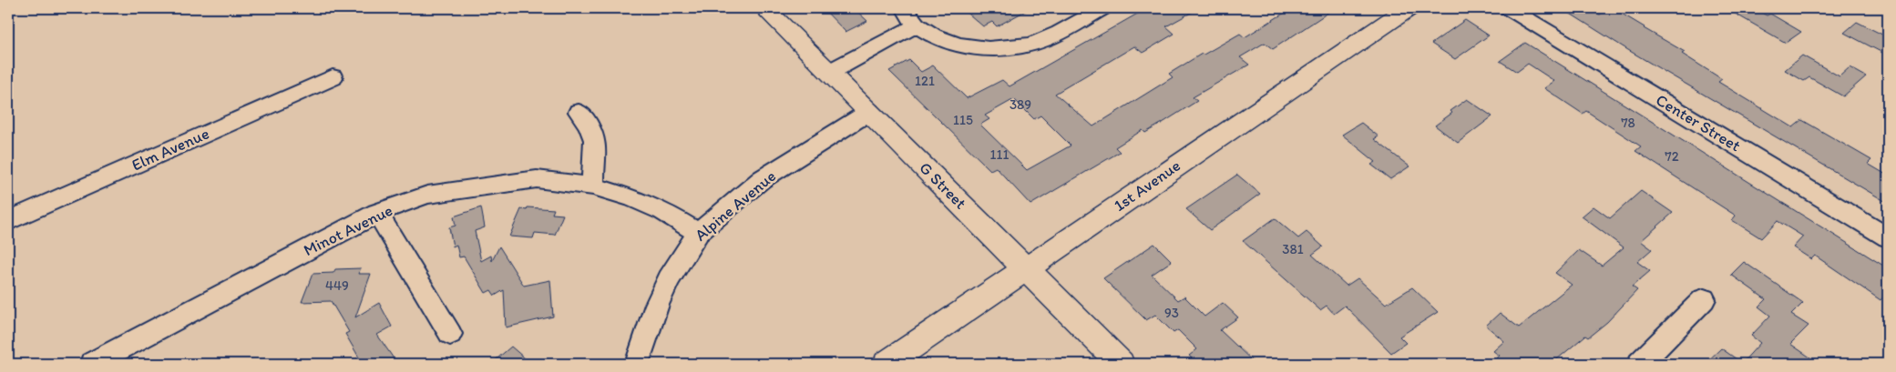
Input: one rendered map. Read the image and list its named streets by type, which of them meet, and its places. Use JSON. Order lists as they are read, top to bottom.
{
  "streets": {
    "street": [
      "Center Street",
      "Elm Avenue",
      "G Street",
      "1st Avenue",
      "Alpine Avenue",
      "Minot Avenue"
    ]
  },
  "crossings": [
    ["G Street", "1st Avenue"],
    ["G Street", "Alpine Avenue"],
    ["Alpine Avenue", "Minot Avenue"]
  ],
  "house_numbers": [
    "121",
    "389",
    "115",
    "78",
    "111",
    "72",
    "381",
    "449",
    "93"
  ]
}
